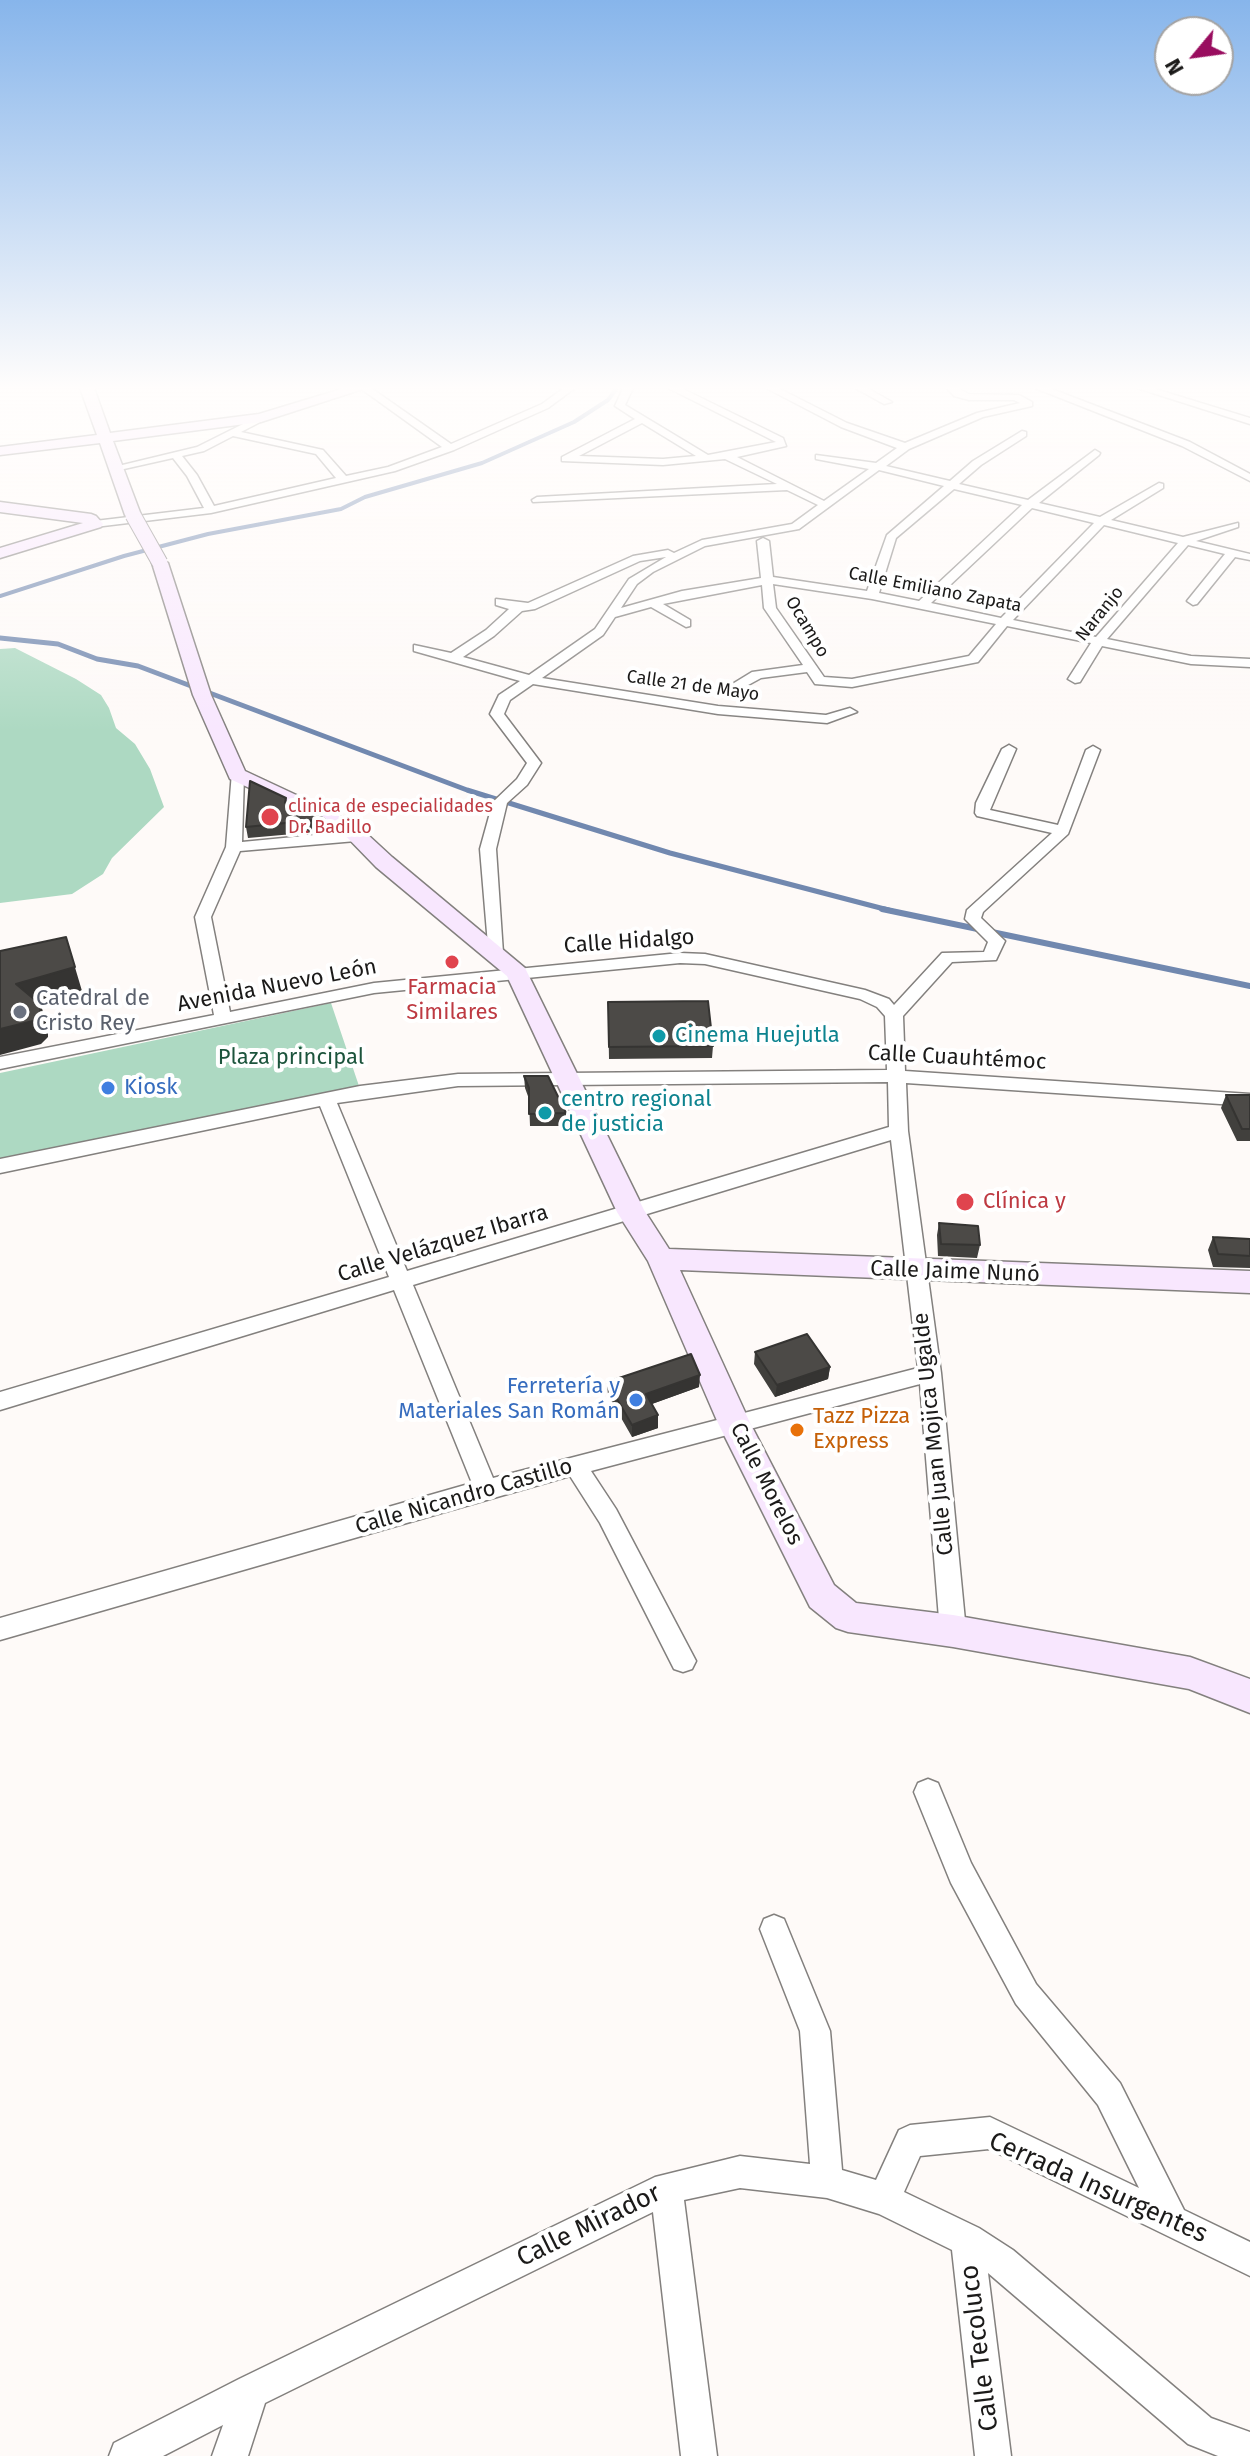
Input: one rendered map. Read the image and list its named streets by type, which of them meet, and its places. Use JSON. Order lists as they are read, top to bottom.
{
  "streets": {
    "main road": ["Calle Jaime Nunó", "Calle Morelos"],
    "street": [
      "Calle Emiliano Zapata",
      "Naranjo",
      "Ocampo",
      "Calle 21 de Mayo",
      "Calle Hidalgo",
      "Avenida Nuevo León",
      "Calle Cuauhtémoc",
      "Calle Velázquez Ibarra",
      "Calle Juan Mojica Ugalde",
      "Calle Nicandro Castillo",
      "Cerrada Insurgentes",
      "Calle Mirador",
      "Calle Tecoluco"
    ]
  },
  "crossings": [
    ["Calle Emiliano Zapata", "Naranjo"],
    ["Calle Emiliano Zapata", "Ocampo"],
    ["Calle Hidalgo", "Avenida Nuevo León"],
    ["Calle Hidalgo", "Calle Juan Mojica Ugalde"],
    ["Calle Hidalgo", "Calle Morelos"],
    ["Avenida Nuevo León", "Calle Morelos"],
    ["Calle Cuauhtémoc", "Calle Juan Mojica Ugalde"],
    ["Calle Cuauhtémoc", "Calle Morelos"],
    ["Calle Velázquez Ibarra", "Calle Juan Mojica Ugalde"],
    ["Calle Velázquez Ibarra", "Calle Morelos"],
    ["Calle Jaime Nunó", "Calle Juan Mojica Ugalde"],
    ["Calle Jaime Nunó", "Calle Morelos"],
    ["Calle Juan Mojica Ugalde", "Calle Morelos"],
    ["Calle Juan Mojica Ugalde", "Calle Nicandro Castillo"],
    ["Calle Morelos", "Calle Nicandro Castillo"],
    ["Cerrada Insurgentes", "Calle Mirador"],
    ["Calle Mirador", "Calle Tecoluco"]
  ],
  "parks": ["Plaza principal"],
  "places": [
    "clinica de especialidades Dr. Badillo",
    "Farmacia Similares",
    "Catedral de Cristo Rey",
    "Cinema Huejutla",
    "Kiosk",
    "centro regional de justicia",
    "Clínica y",
    "Ferretería y Materiales San Román",
    "Tazz Pizza Express"
  ],
  "north": "bottom left"
}
